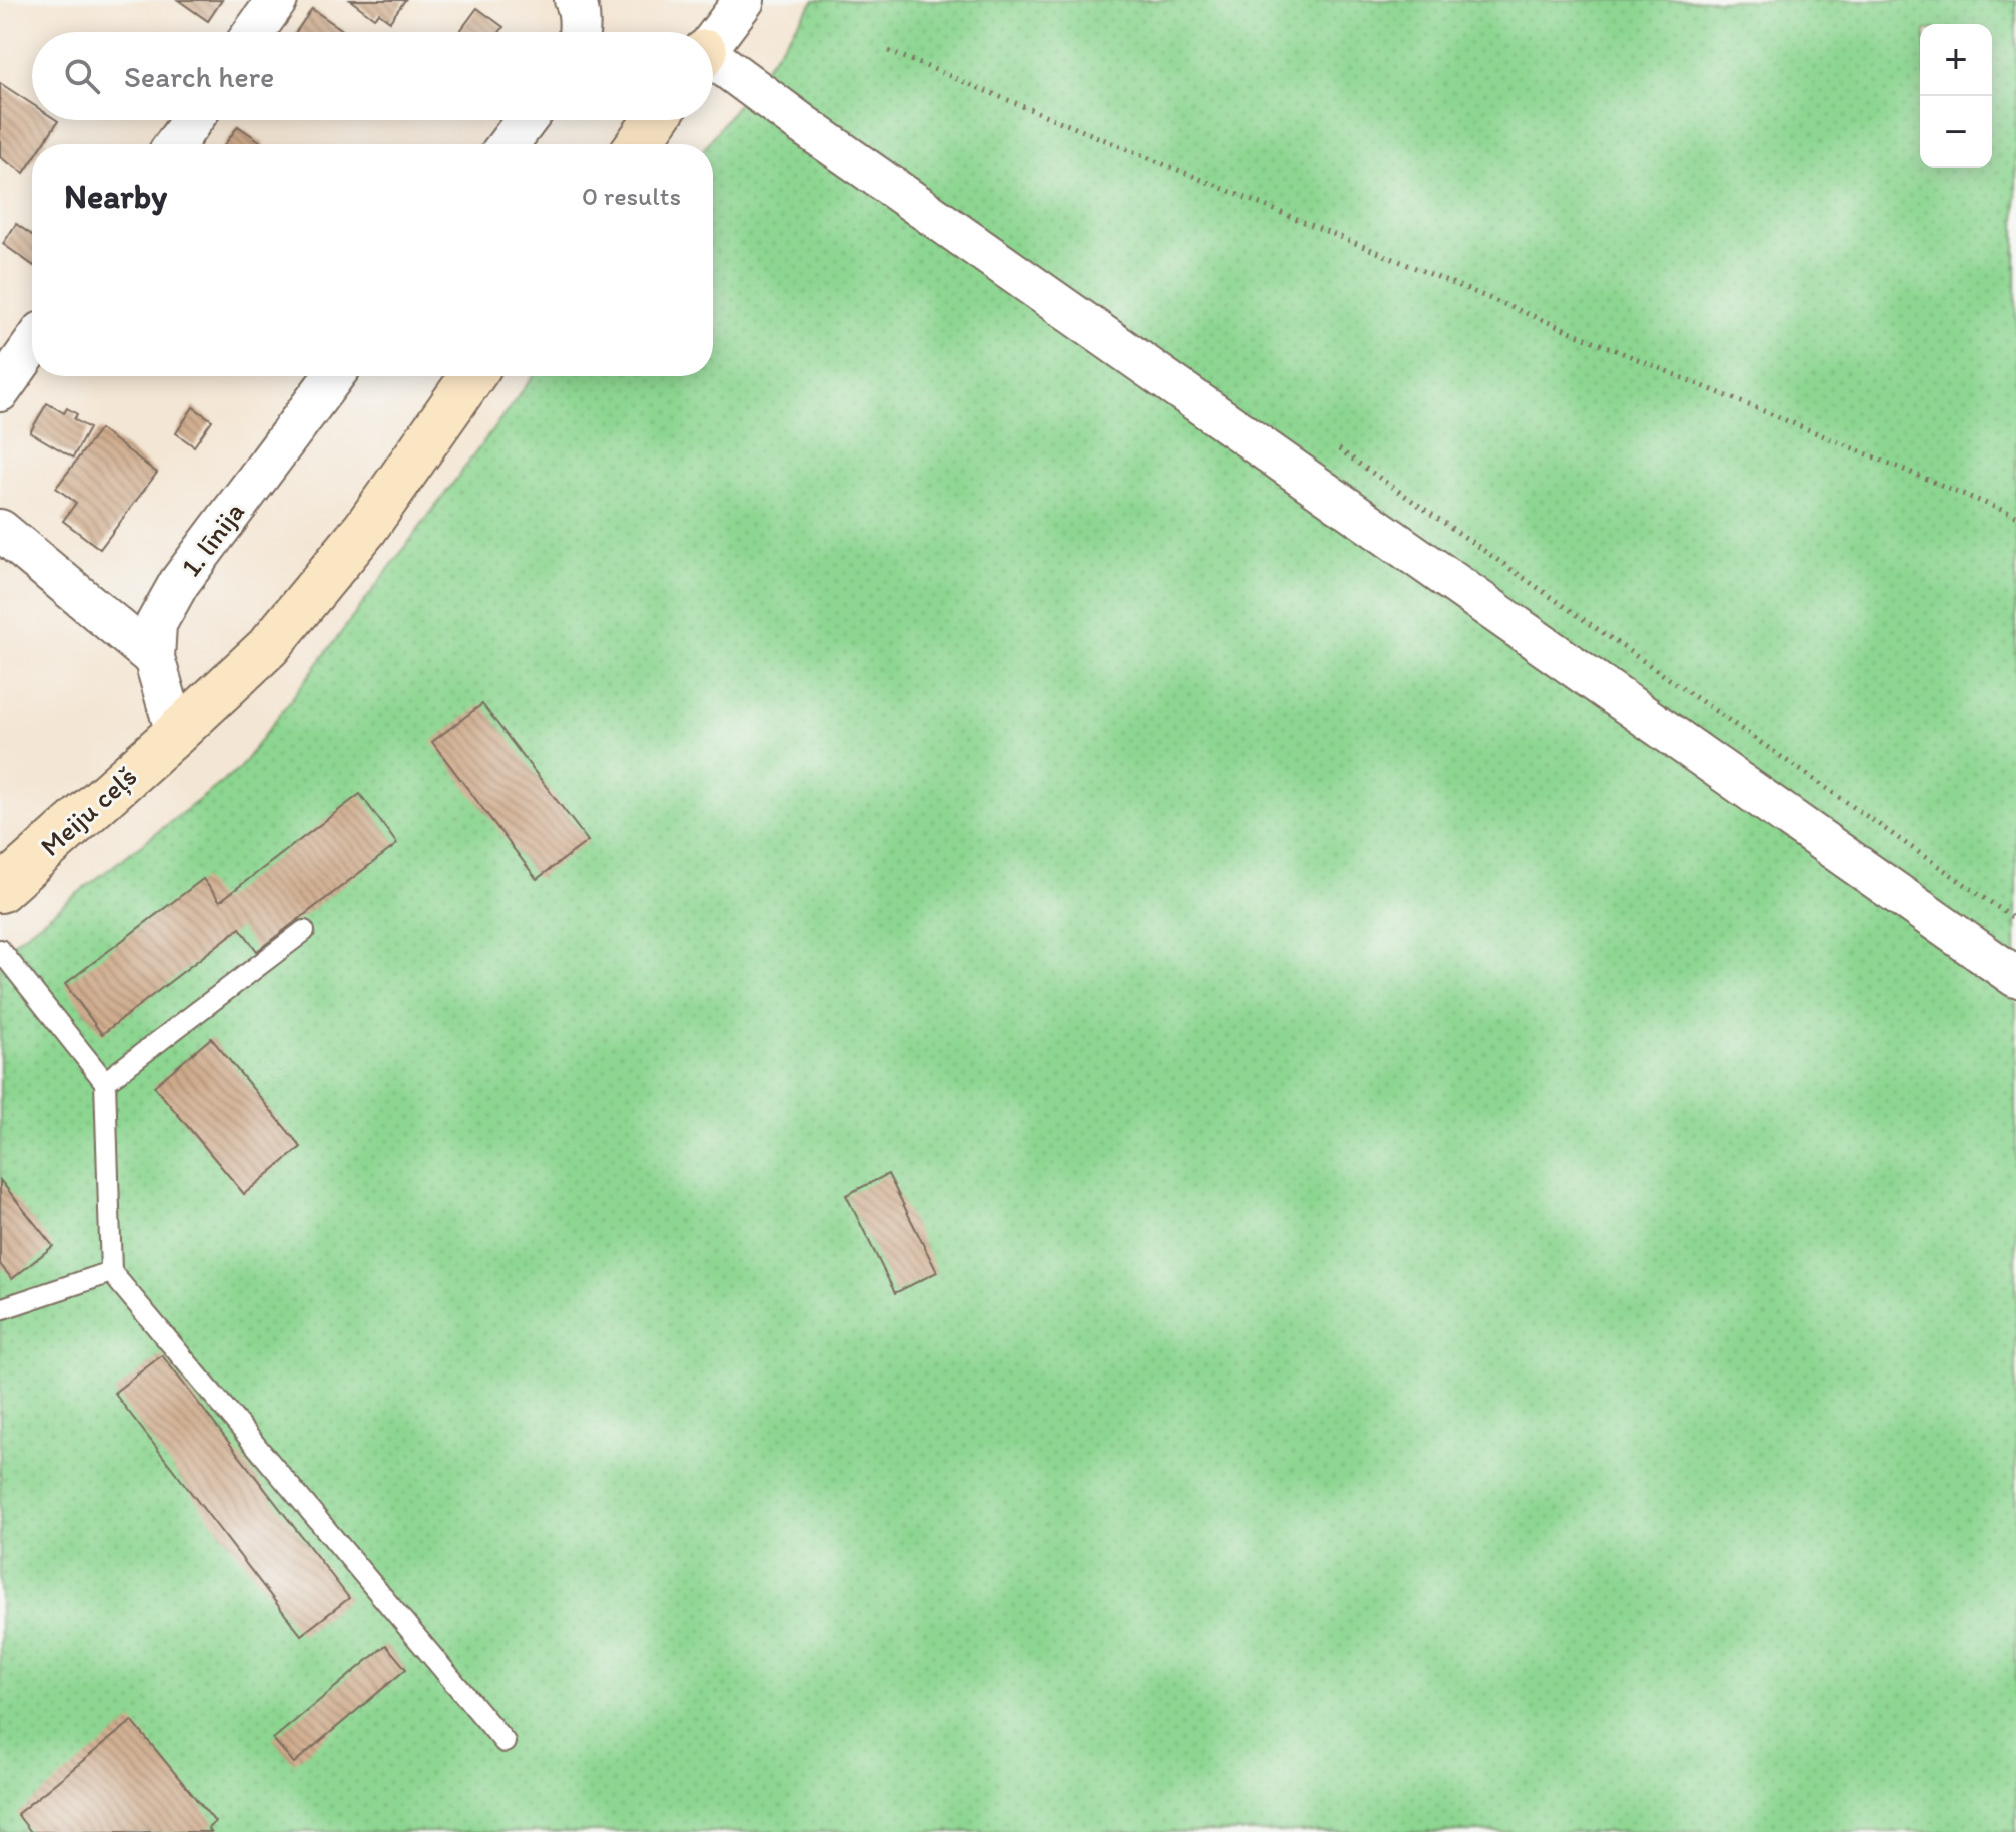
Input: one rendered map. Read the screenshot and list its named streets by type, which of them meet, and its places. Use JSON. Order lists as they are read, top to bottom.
{
  "streets": {
    "street": ["1. līnija", "Meiju ceļš"]
  },
  "crossings": [
    ["1. līnija", "Meiju ceļš"]
  ],
  "page": {
    "map_buttons": ["+", "−"],
    "search": "Search here",
    "heading": ["Nearby", "0 results"]
  }
}
